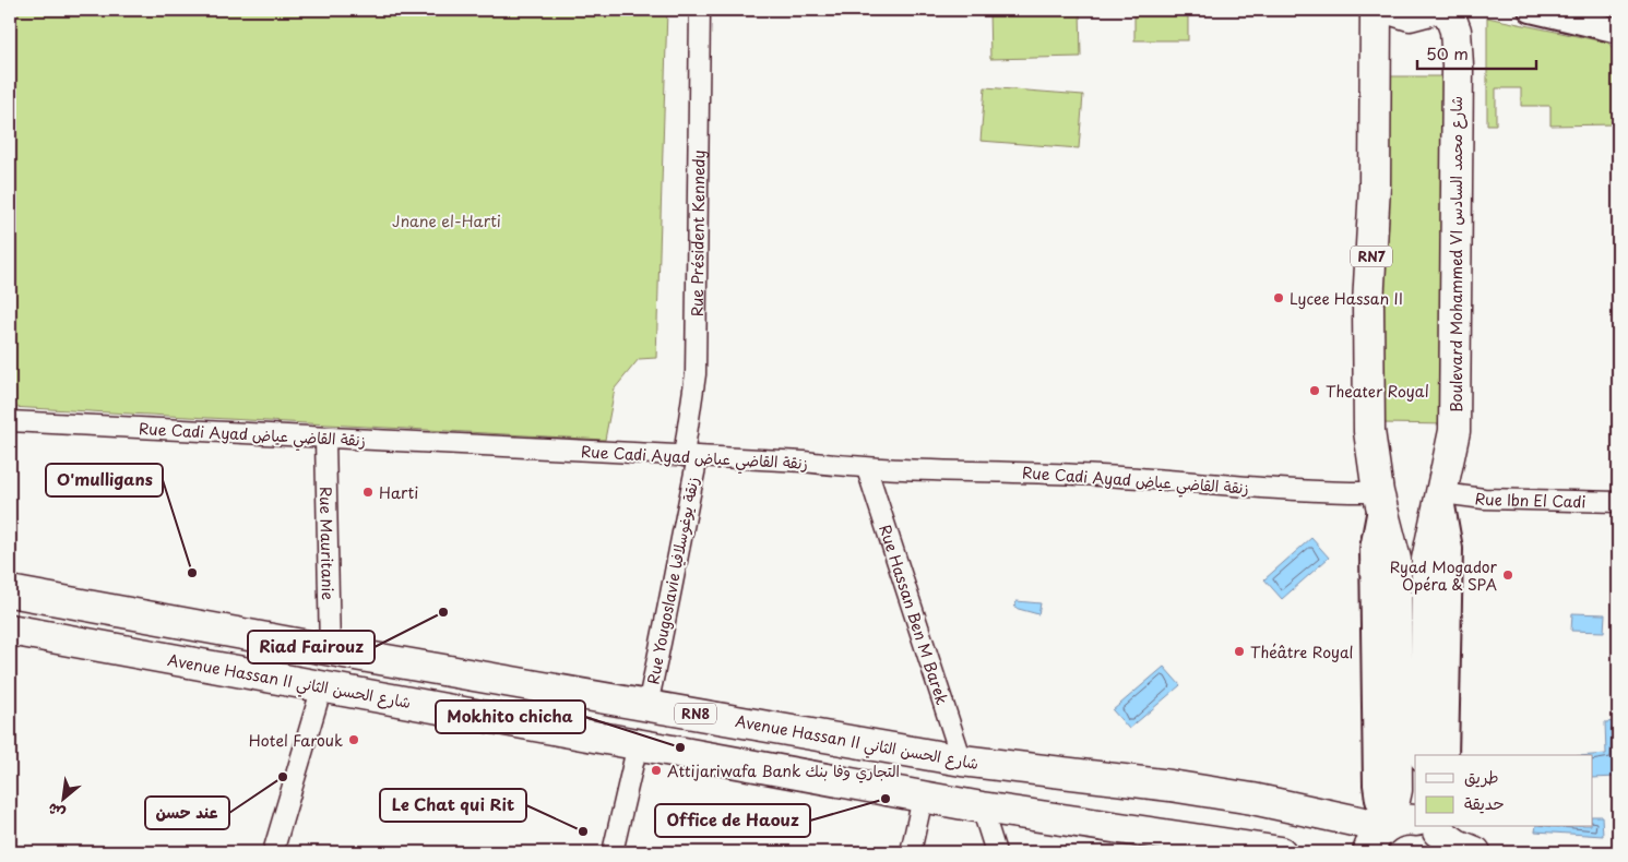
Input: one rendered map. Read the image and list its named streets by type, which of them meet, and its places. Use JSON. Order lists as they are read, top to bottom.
{
  "streets": {
    "main road": [
      "Boulevard Mohammed VI شارع محمد السادس",
      "RN7",
      "Avenue Hassan II شارع الحسن الثاني",
      "RN8"
    ],
    "street": [
      "Rue Président Kennedy",
      "Rue Cadi Ayad زنقة القاضي عياض",
      "Rue Ibn El Cadi",
      "Rue Mauritanie",
      "Rue Yougoslavie زنقة يوغوسلافيا",
      "Rue Hassan Ben M Barek"
    ]
  },
  "crossings": [
    ["Rue Président Kennedy", "Rue Cadi Ayad زنقة القاضي عياض"],
    ["Rue Président Kennedy", "Rue Yougoslavie زنقة يوغوسلافيا"],
    ["Boulevard Mohammed VI شارع محمد السادس", "Rue Ibn El Cadi"],
    ["RN7", "Rue Cadi Ayad زنقة القاضي عياض"],
    ["RN7", "Avenue Hassan II شارع الحسن الثاني"],
    ["Rue Cadi Ayad زنقة القاضي عياض", "Rue Mauritanie"],
    ["Rue Cadi Ayad زنقة القاضي عياض", "Rue Yougoslavie زنقة يوغوسلافيا"],
    ["Rue Cadi Ayad زنقة القاضي عياض", "Rue Hassan Ben M Barek"],
    ["Rue Mauritanie", "Avenue Hassan II شارع الحسن الثاني"],
    ["Rue Yougoslavie زنقة يوغوسلافيا", "Avenue Hassan II شارع الحسن الثاني"],
    ["Rue Hassan Ben M Barek", "Avenue Hassan II شارع الحسن الثاني"]
  ],
  "parks": ["Jnane el-Harti"],
  "places": [
    "Lycee Hassan II",
    "Theater Royal",
    "Harti",
    "O'mulligans",
    "Ryad Mogador Opéra & SPA",
    "Riad Fairouz",
    "Théâtre Royal",
    "Hotel Farouk",
    "Mokhito chicha",
    "Attijariwafa Bank التجاري وفا بنك",
    "عند حسن",
    "Office de Haouz",
    "Le Chat qui Rit"
  ],
  "legend": ["طريق", "حديقة"],
  "scale_bar": "50 m",
  "north": "bottom left"
}
